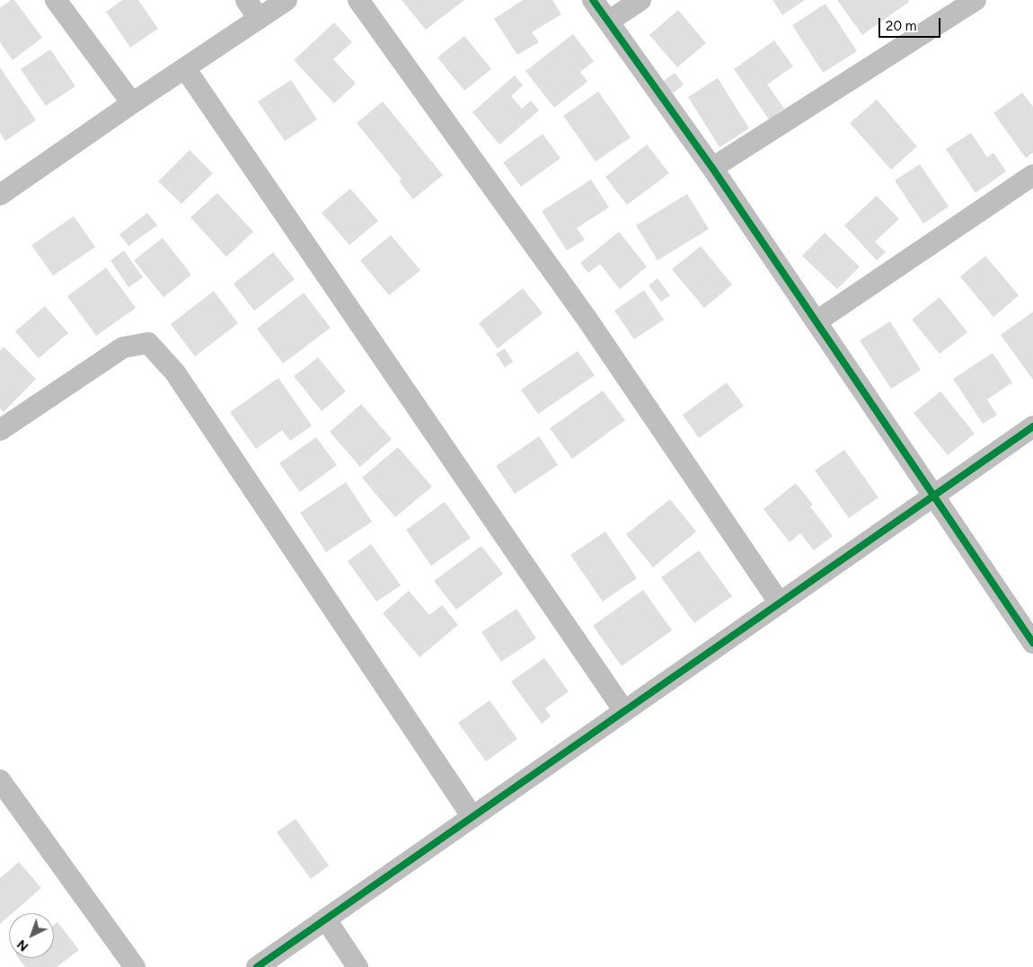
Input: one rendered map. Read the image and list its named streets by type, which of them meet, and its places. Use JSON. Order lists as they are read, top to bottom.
{
  "scale_bar": "20 m",
  "north": "bottom left"
}
